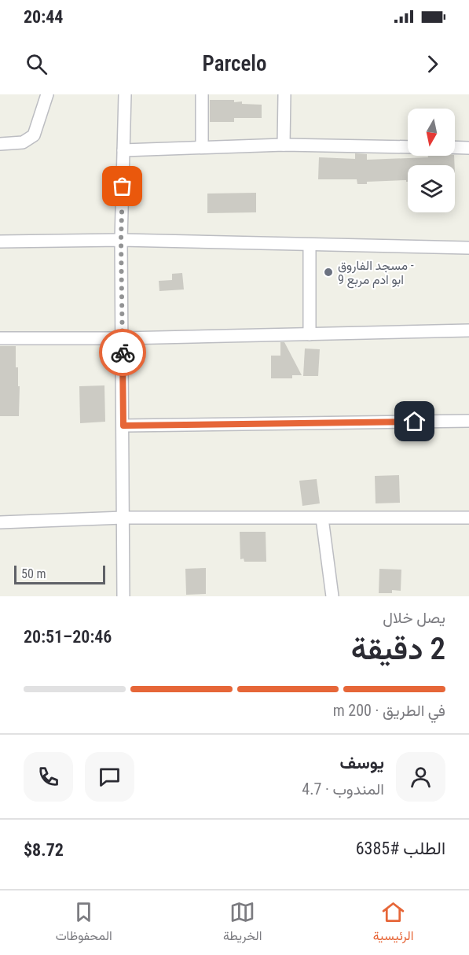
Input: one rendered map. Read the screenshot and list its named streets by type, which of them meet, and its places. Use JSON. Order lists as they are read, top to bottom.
{
  "places": ["مسجد الفاروق - ابو ادم مربع 9"],
  "scale_bar": "50 m",
  "north": "bottom",
  "page": {
    "status": "20:44",
    "header": "Parcelo",
    "scale": "50 m",
    "heading": ["2 دقيقة", "يصل خلال", "20:46–20:51"],
    "panel": [
      "يوسف",
      "المندوب · 4.7",
      "الطلب #6385",
      "$8.72"
    ],
    "bar": "في الطريق · 200 m",
    "tabs": ["الرئيسية", "الخريطة", "المحفوظات"]
  }
}
